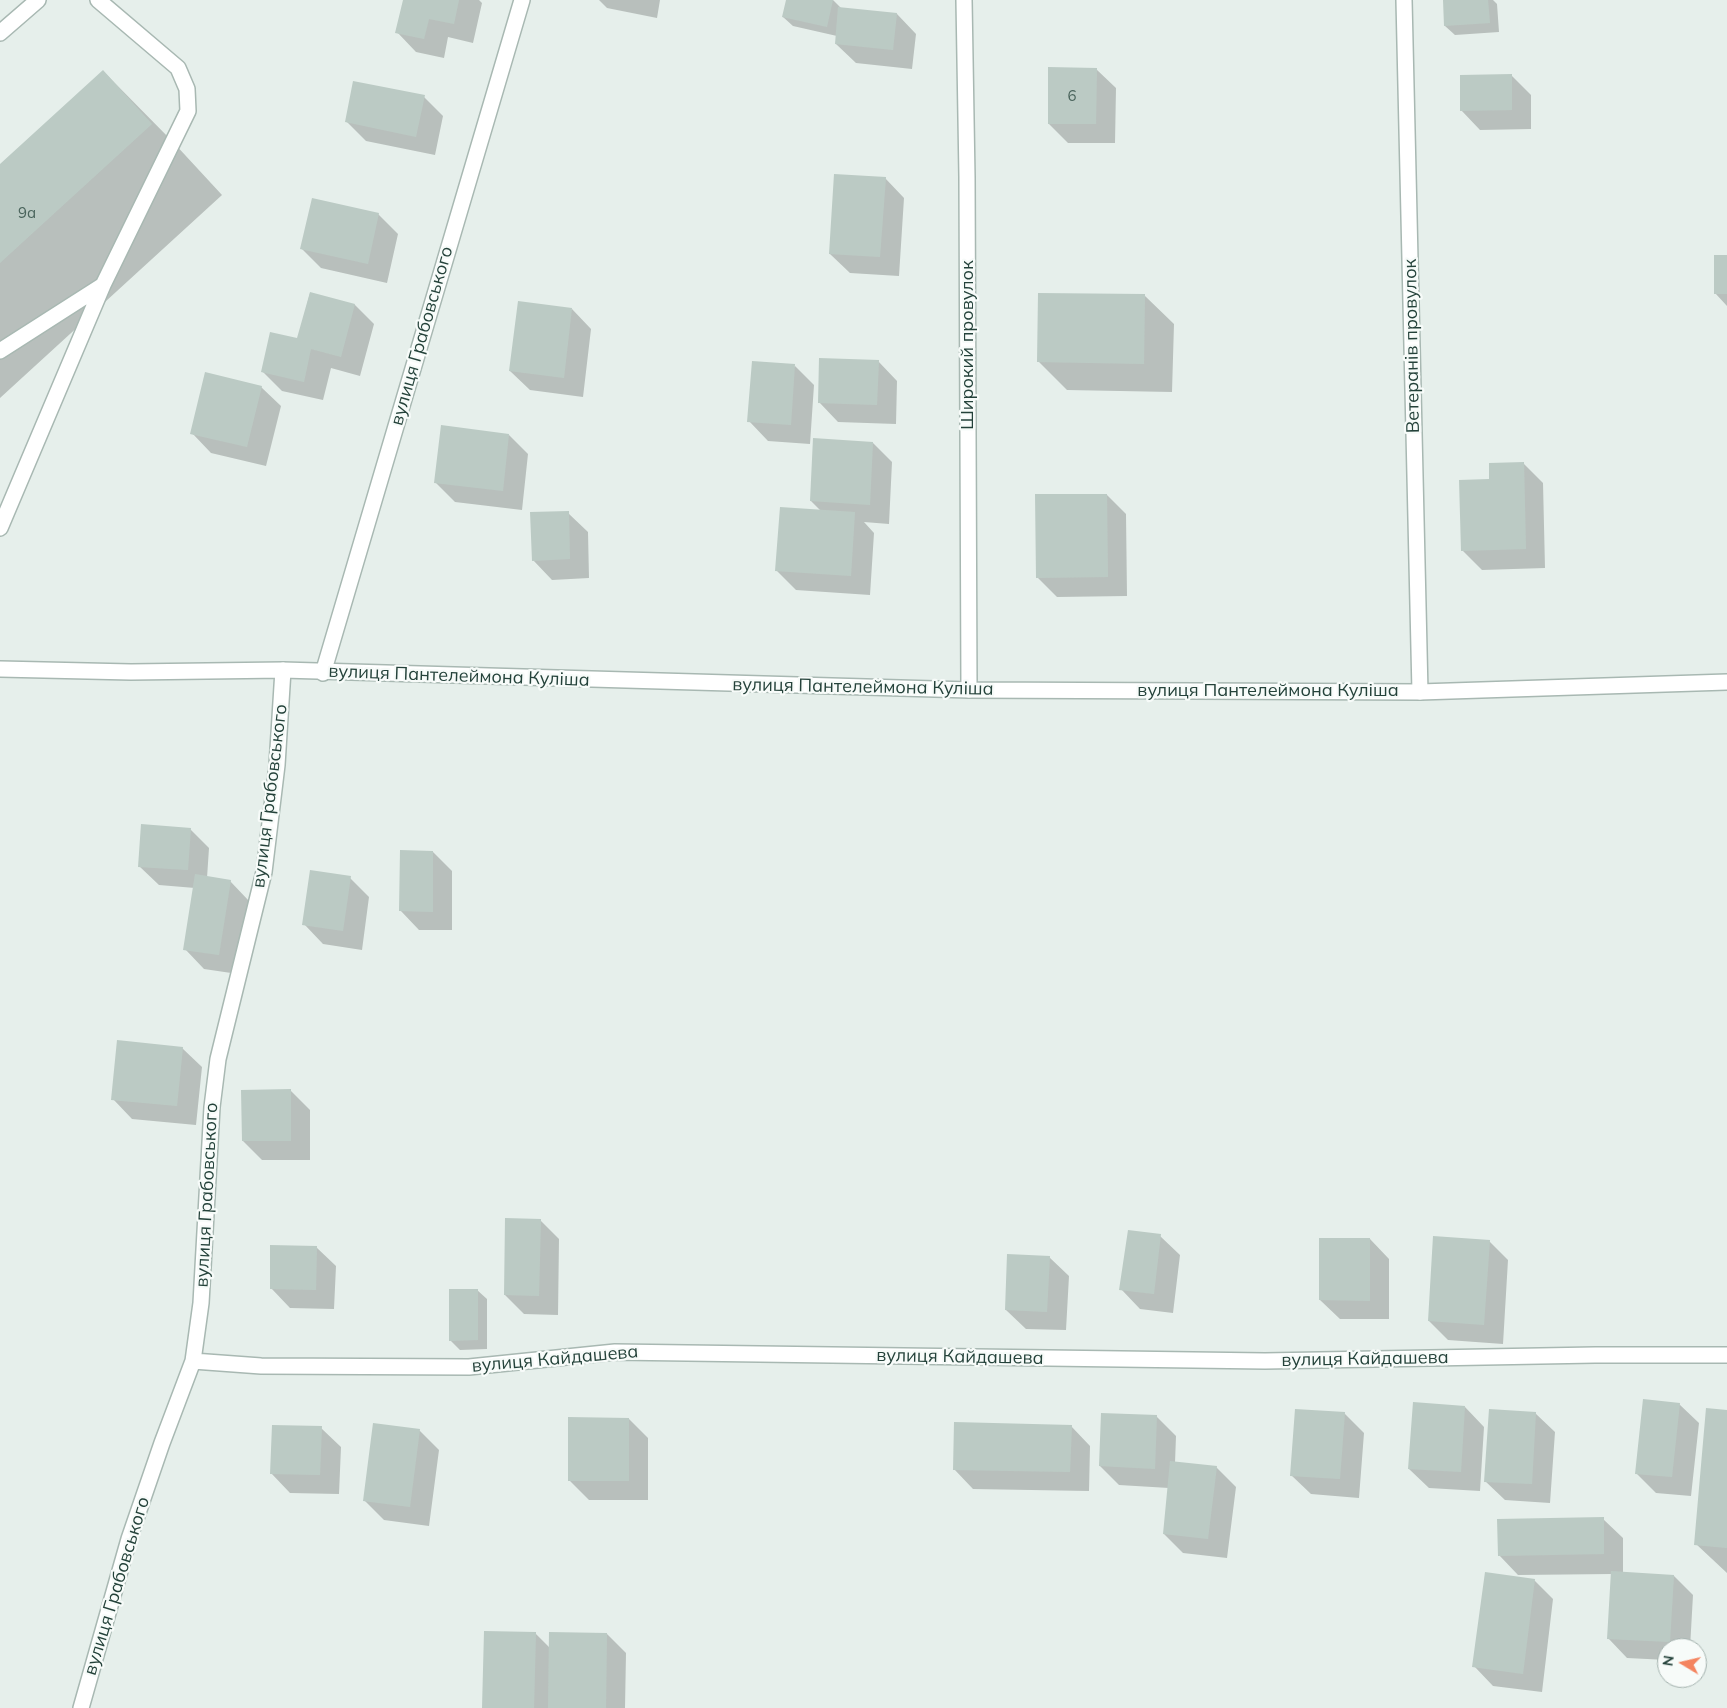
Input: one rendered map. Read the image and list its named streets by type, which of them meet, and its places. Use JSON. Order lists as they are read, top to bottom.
{
  "streets": {
    "street": [
      "вулиця Грабовського",
      "Широкий провулок",
      "Ветеранів провулок",
      "вулиця Пантелеймона Куліша",
      "вулиця Кайдашева"
    ]
  },
  "crossings": [
    ["вулиця Грабовського", "вулиця Пантелеймона Куліша"],
    ["вулиця Грабовського", "вулиця Кайдашева"],
    ["Широкий провулок", "вулиця Пантелеймона Куліша"],
    ["Ветеранів провулок", "вулиця Пантелеймона Куліша"]
  ],
  "house_numbers": ["6", "9а"],
  "north": "left"
}
